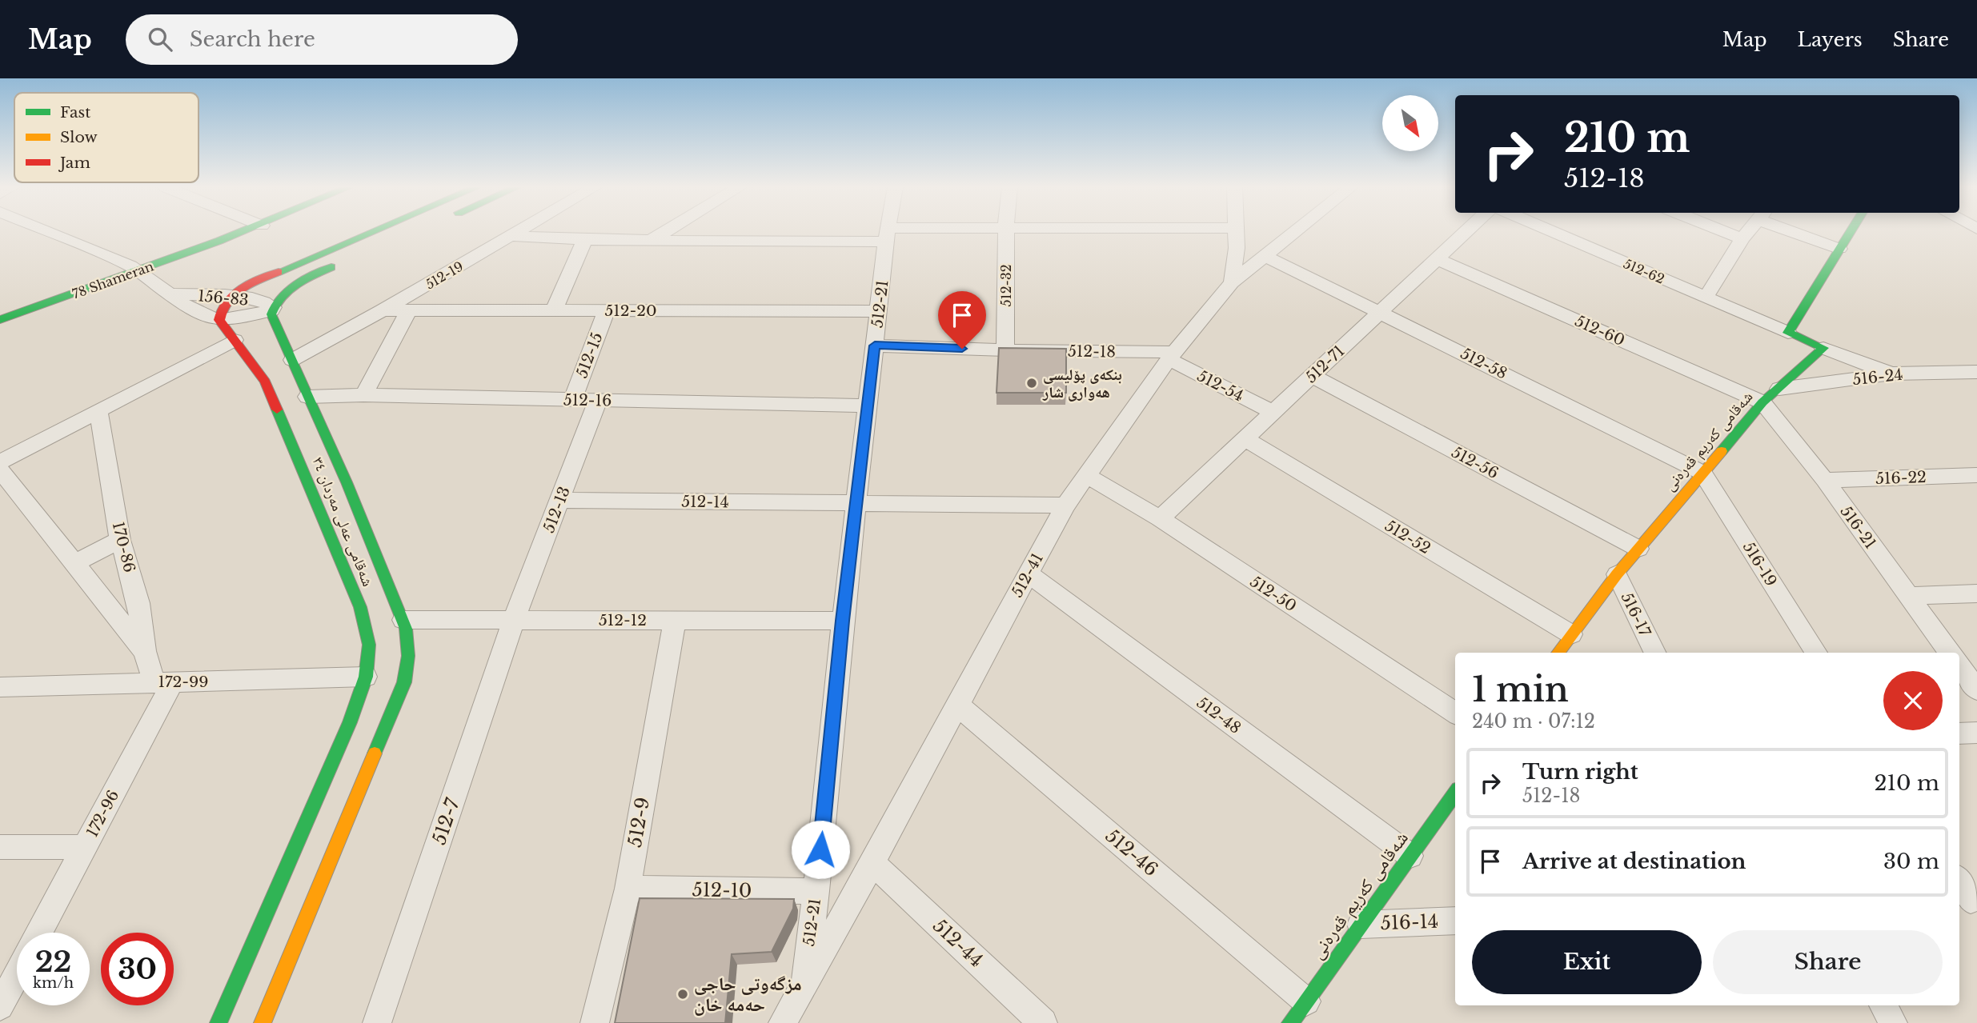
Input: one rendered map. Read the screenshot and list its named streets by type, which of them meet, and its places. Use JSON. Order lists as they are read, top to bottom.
{
  "streets": {
    "main road": ["78 Shameran", "شەقامی کەریم قەرەنی", "شەقامی عەلی مەردان ٣٤"],
    "street": [
      "512-62",
      "512-19",
      "512-32",
      "156-83",
      "512-21",
      "512-20",
      "512-60",
      "512-18",
      "512-15",
      "512-58",
      "512-71",
      "516-24",
      "512-54",
      "512-16",
      "512-56",
      "516-22",
      "512-14",
      "512-13",
      "516-21",
      "512-52",
      "170-86",
      "516-19",
      "512-41",
      "512-50",
      "516-17",
      "512-12",
      "172-99",
      "512-48",
      "172-96",
      "512-7",
      "512-9",
      "512-46",
      "512-10",
      "516-14",
      "512-44"
    ]
  },
  "crossings": [
    ["512-19", "512-20"],
    ["512-19", "شەقامی عەلی مەردان ٣٤"],
    ["78 Shameran", "156-83"],
    ["512-32", "512-18"],
    ["156-83", "شەقامی عەلی مەردان ٣٤"],
    ["512-21", "512-20"],
    ["512-21", "512-18"],
    ["512-21", "512-16"],
    ["512-21", "512-14"],
    ["512-21", "512-41"],
    ["512-21", "512-12"],
    ["512-21", "512-10"],
    ["512-20", "512-15"],
    ["512-60", "512-71"],
    ["512-60", "شەقامی کەریم قەرەنی"],
    ["512-60", "516-21"],
    ["512-18", "512-54"],
    ["512-18", "512-41"],
    ["512-15", "512-16"],
    ["512-58", "512-71"],
    ["512-58", "شەقامی کەریم قەرەنی"],
    ["512-58", "516-19"],
    ["512-58", "512-41"],
    ["512-71", "512-54"],
    ["512-71", "512-56"],
    ["512-71", "512-52"],
    ["512-71", "512-50"],
    ["516-24", "شەقامی کەریم قەرەنی"],
    ["512-54", "512-41"],
    ["512-16", "512-13"],
    ["512-16", "شەقامی عەلی مەردان ٣٤"],
    ["شەقامی کەریم قەرەنی", "512-56"],
    ["شەقامی کەریم قەرەنی", "516-21"],
    ["شەقامی کەریم قەرەنی", "512-52"],
    ["شەقامی کەریم قەرەنی", "516-19"],
    ["شەقامی کەریم قەرەنی", "516-17"],
    ["شەقامی کەریم قەرەنی", "512-48"],
    ["شەقامی کەریم قەرەنی", "512-46"],
    ["شەقامی کەریم قەرەنی", "516-14"],
    ["516-22", "516-21"],
    ["512-14", "512-13"],
    ["512-14", "512-41"],
    ["512-13", "512-12"],
    ["512-13", "512-7"],
    ["شەقامی عەلی مەردان ٣٤", "512-12"],
    ["شەقامی عەلی مەردان ٣٤", "172-99"],
    ["170-86", "172-99"],
    ["170-86", "172-96"],
    ["512-41", "512-50"],
    ["512-41", "512-48"],
    ["512-41", "512-46"],
    ["512-41", "512-44"],
    ["512-12", "512-7"],
    ["512-12", "512-9"],
    ["172-99", "172-96"],
    ["512-9", "512-10"]
  ],
  "places": ["بنکەی پۆلیسی هەواری شار", "مزگەوتی حاجی حەمە خان"],
  "legend": ["Fast", "Slow", "Jam"],
  "north": "bottom right",
  "page": {
    "header": "Map",
    "search": "Search here",
    "nav": ["Map", "Layers", "Share"],
    "turn": ["210 m", "512-18"],
    "heading": ["1 min", "240 m · 07:12"],
    "list": [
      {
        "name": "Turn right",
        "note": "512-18",
        "value": "210 m"
      },
      {
        "name": "Arrive at destination",
        "value": "30 m"
      }
    ],
    "buttons": ["Exit", "Share"],
    "speed": "22 km/h",
    "limit": "30"
  }
}
